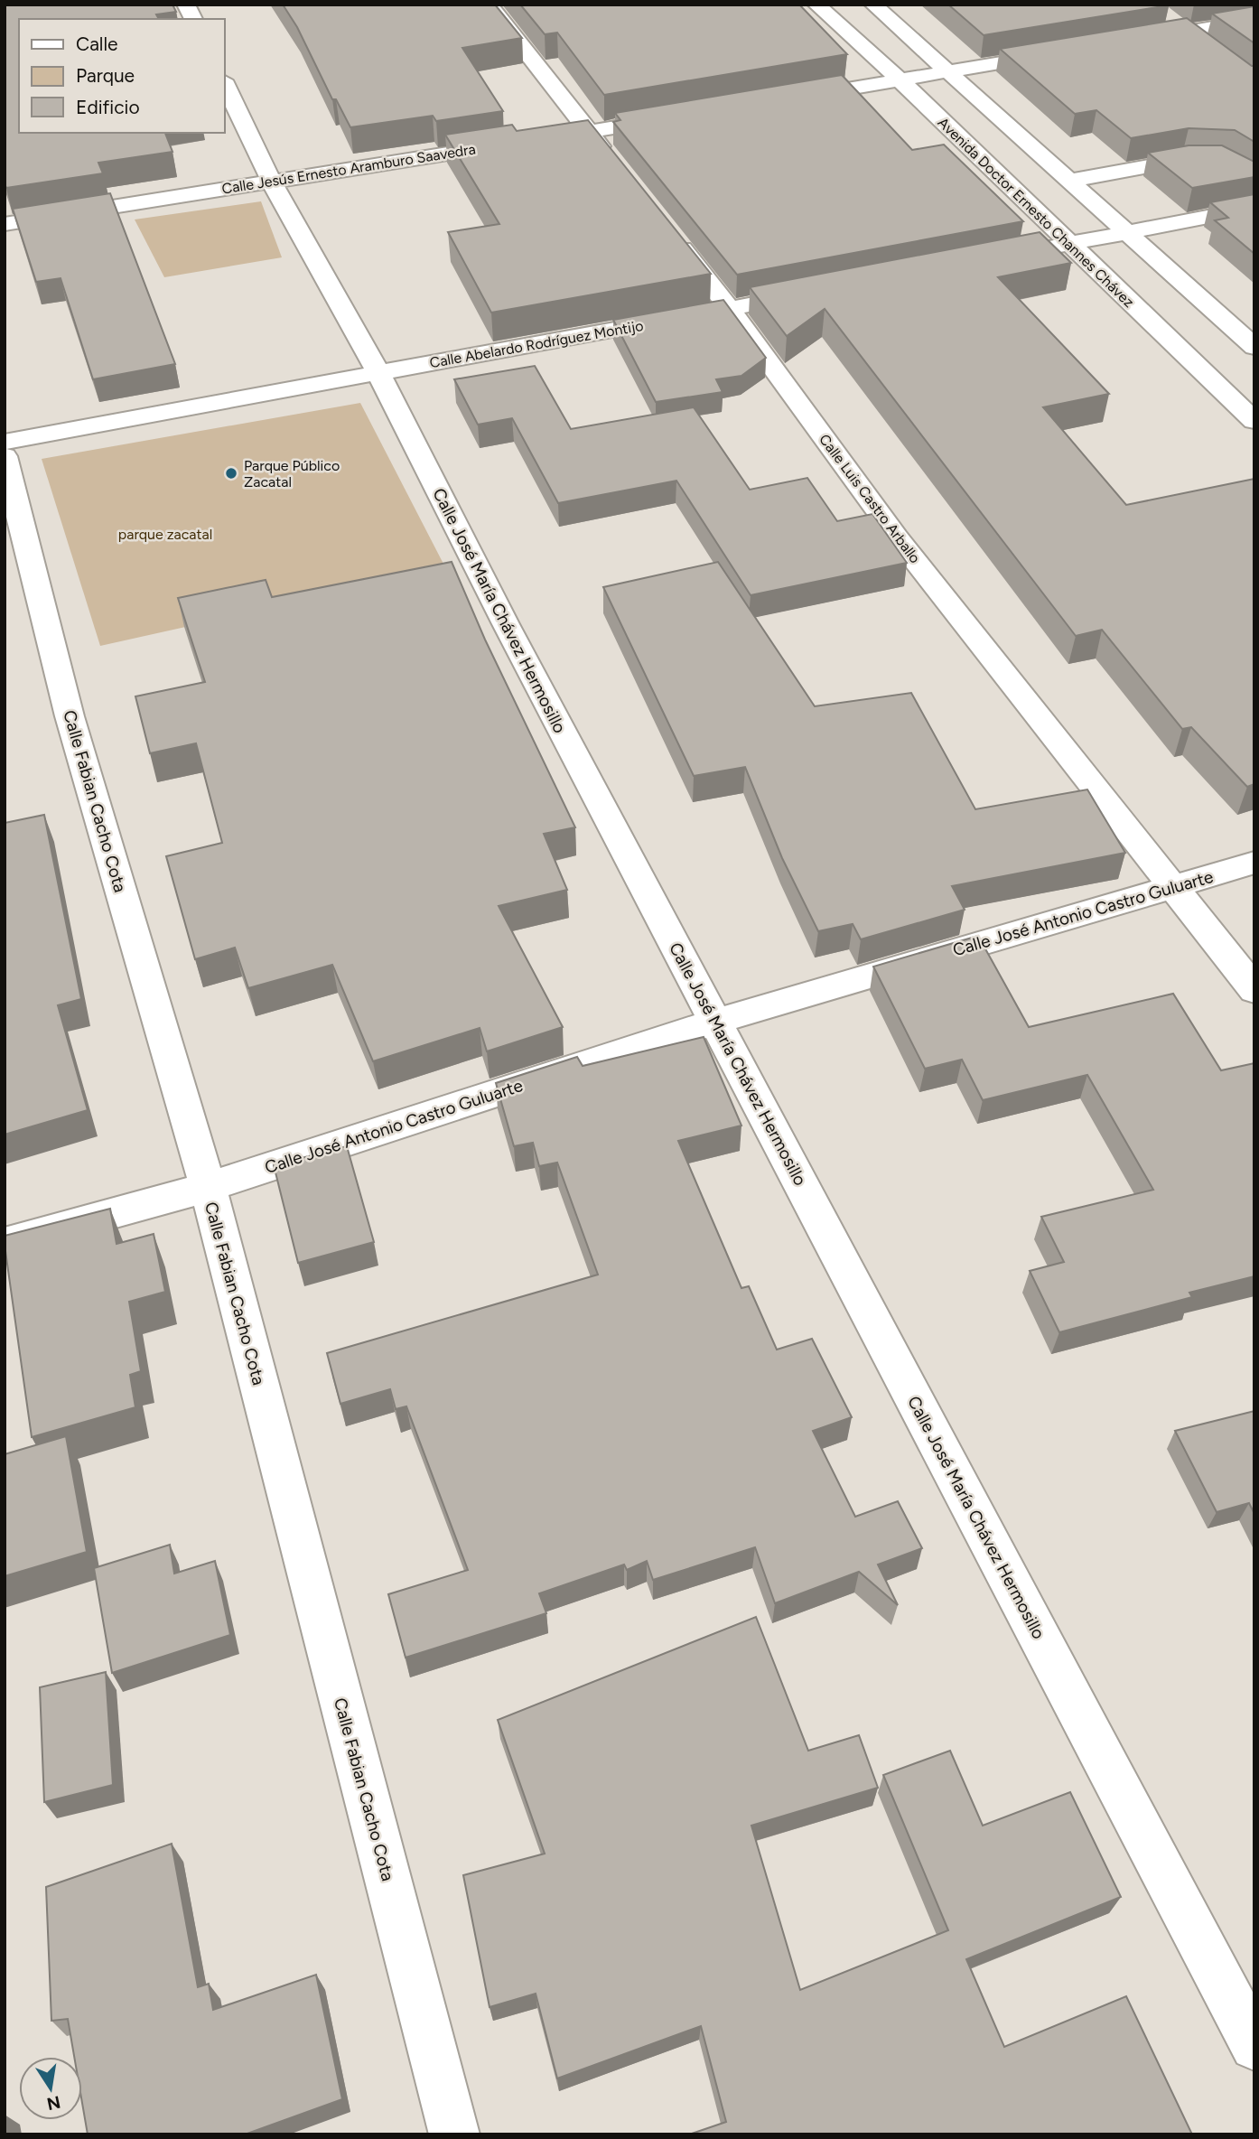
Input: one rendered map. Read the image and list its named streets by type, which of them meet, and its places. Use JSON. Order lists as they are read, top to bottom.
{
  "streets": {
    "street": [
      "Calle Jesús Ernesto Aramburo Saavedra",
      "Avenida Doctor Ernesto Channes Chávez",
      "Calle Abelardo Rodríguez Montijo",
      "Calle Luis Castro Arballo",
      "Calle José María Chávez Hermosillo",
      "Calle Fabian Cacho Cota",
      "Calle José Antonio Castro Guluarte"
    ]
  },
  "crossings": [
    ["Calle Jesús Ernesto Aramburo Saavedra", "Calle José María Chávez Hermosillo"],
    ["Calle Abelardo Rodríguez Montijo", "Calle Luis Castro Arballo"],
    ["Calle Abelardo Rodríguez Montijo", "Calle José María Chávez Hermosillo"],
    ["Calle Luis Castro Arballo", "Calle José Antonio Castro Guluarte"],
    ["Calle José María Chávez Hermosillo", "Calle José Antonio Castro Guluarte"],
    ["Calle Fabian Cacho Cota", "Calle José Antonio Castro Guluarte"]
  ],
  "parks": ["parque zacatal"],
  "places": ["Parque Público Zacatal"],
  "legend": ["Calle", "Parque", "Edificio"],
  "north": "bottom"
}
